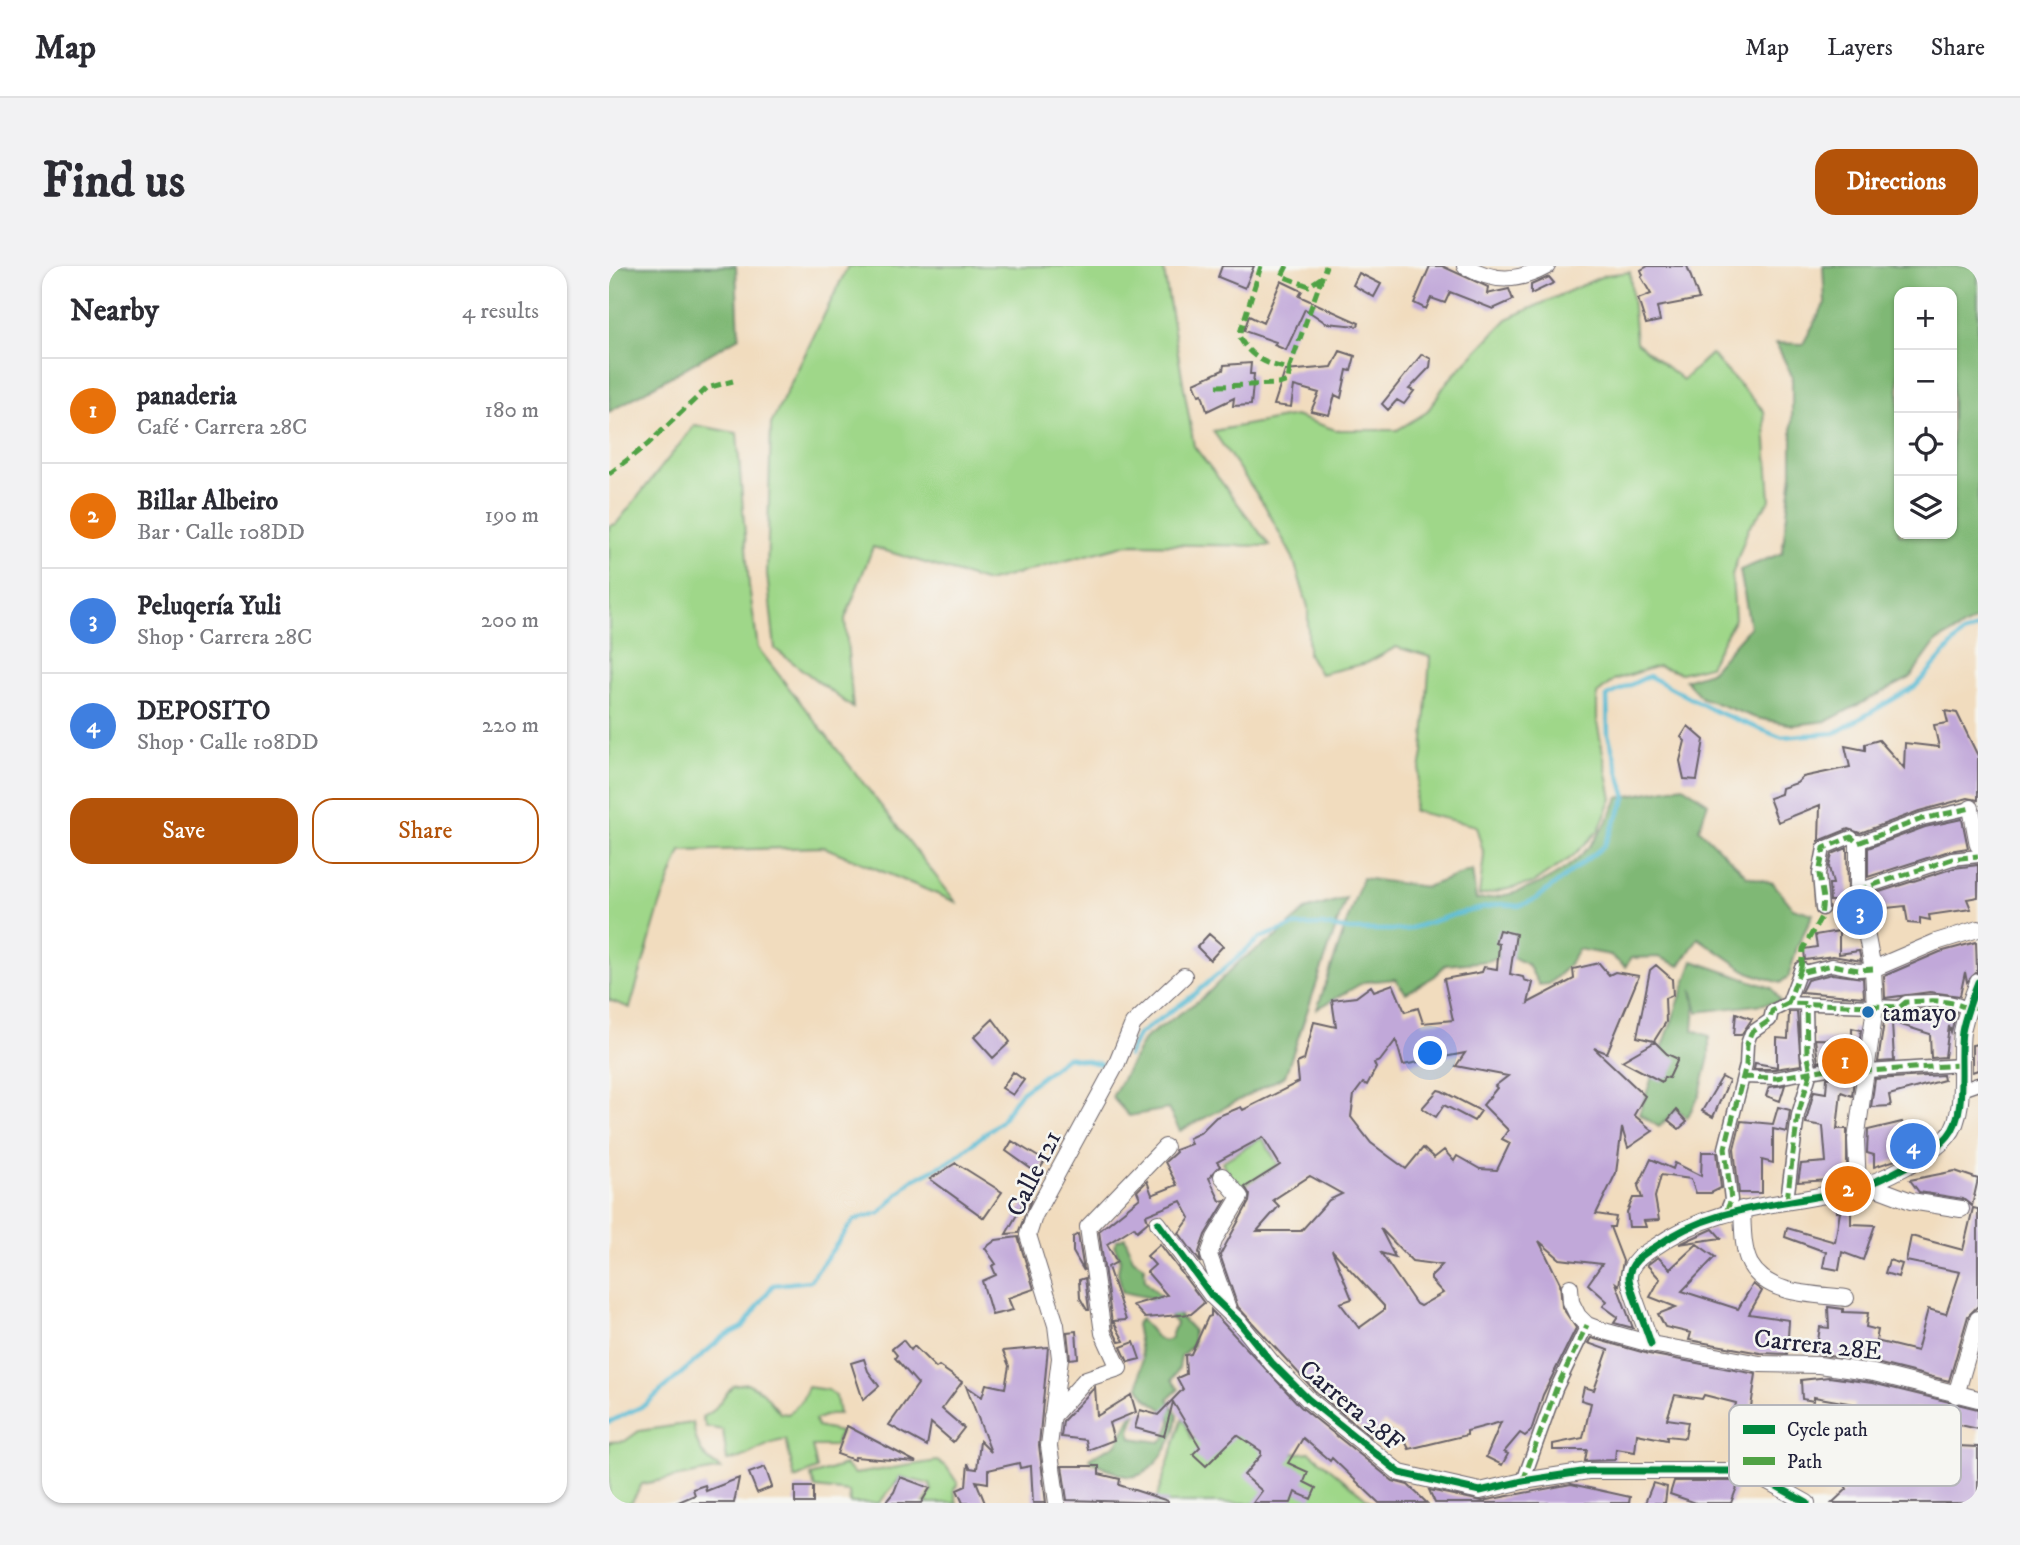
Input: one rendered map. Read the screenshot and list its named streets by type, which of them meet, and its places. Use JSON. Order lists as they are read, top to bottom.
{
  "streets": {
    "street": ["Calle 121", "Carrera 28E", "Carrera 28F"]
  },
  "places": ["tamayo"],
  "legend": ["Cycle path", "Path"],
  "page": {
    "header": "Map",
    "nav": ["Map", "Layers", "Share"],
    "buttons": [
      "Directions",
      ["Save", "Share"]
    ],
    "title": "Find us",
    "heading": ["Nearby", "4 results"],
    "map_buttons": ["+", "−"],
    "list": [
      {
        "mark": "1",
        "name": "panaderia",
        "note": "Café · Carrera 28C",
        "value": "180 m"
      },
      {
        "mark": "2",
        "name": "Billar Albeiro",
        "note": "Bar · Calle 108DD",
        "value": "190 m"
      },
      {
        "mark": "3",
        "name": "Peluqería Yuli",
        "note": "Shop · Carrera 28C",
        "value": "200 m"
      },
      {
        "mark": "4",
        "name": "DEPOSITO",
        "note": "Shop · Calle 108DD",
        "value": "220 m"
      }
    ],
    "pins": [
      "3",
      "1",
      "4",
      "2"
    ]
  }
}
